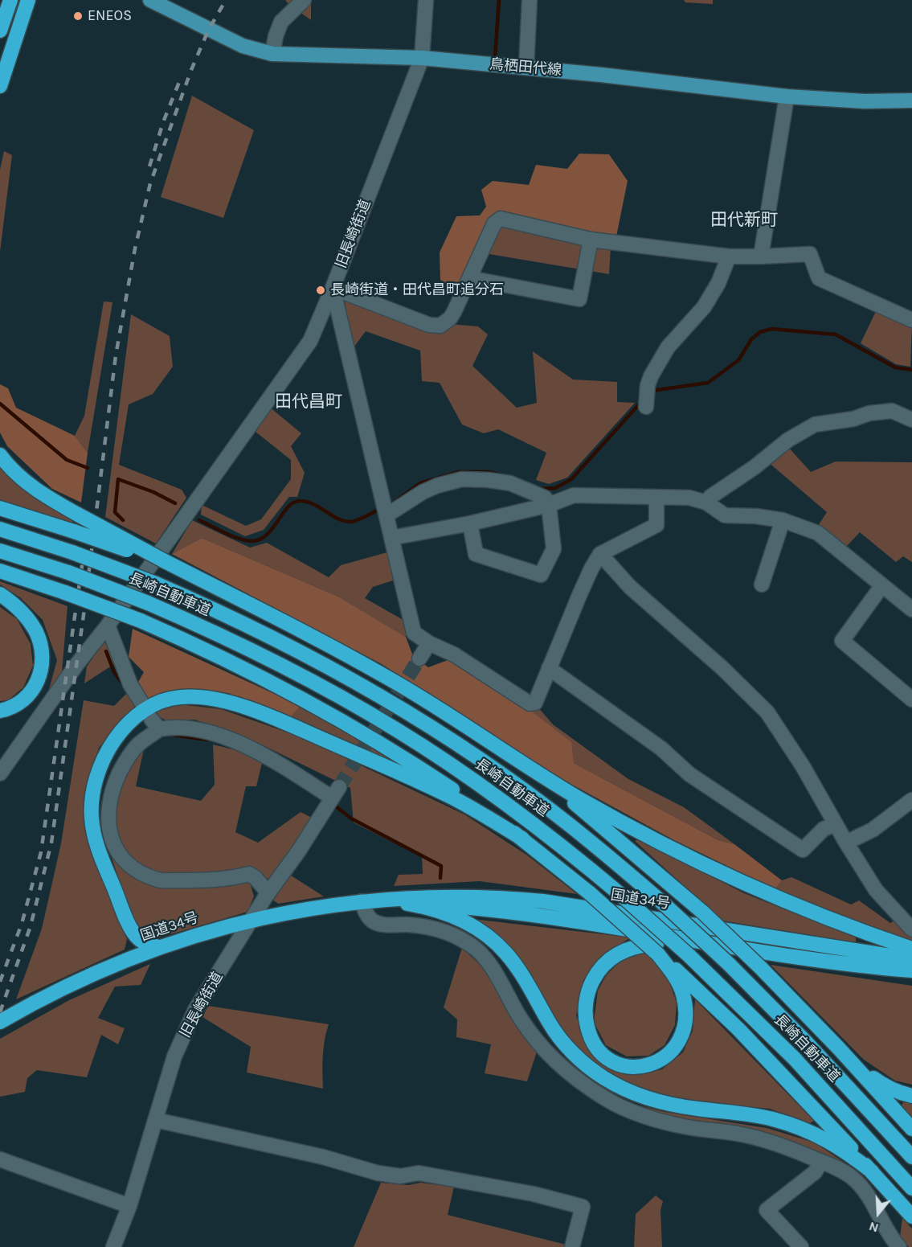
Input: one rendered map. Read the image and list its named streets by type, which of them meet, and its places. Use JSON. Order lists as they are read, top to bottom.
{
  "streets": {
    "highway": ["長崎自動車道", "国道34号"],
    "main road": ["鳥栖田代線"],
    "street": ["旧長崎街道"]
  },
  "crossings": [
    ["鳥栖田代線", "旧長崎街道"],
    ["旧長崎街道", "国道34号"]
  ],
  "districts": ["田代新町", "田代昌町"],
  "places": ["ENEOS", "長崎街道・田代昌町追分石"],
  "north": "bottom"
}
